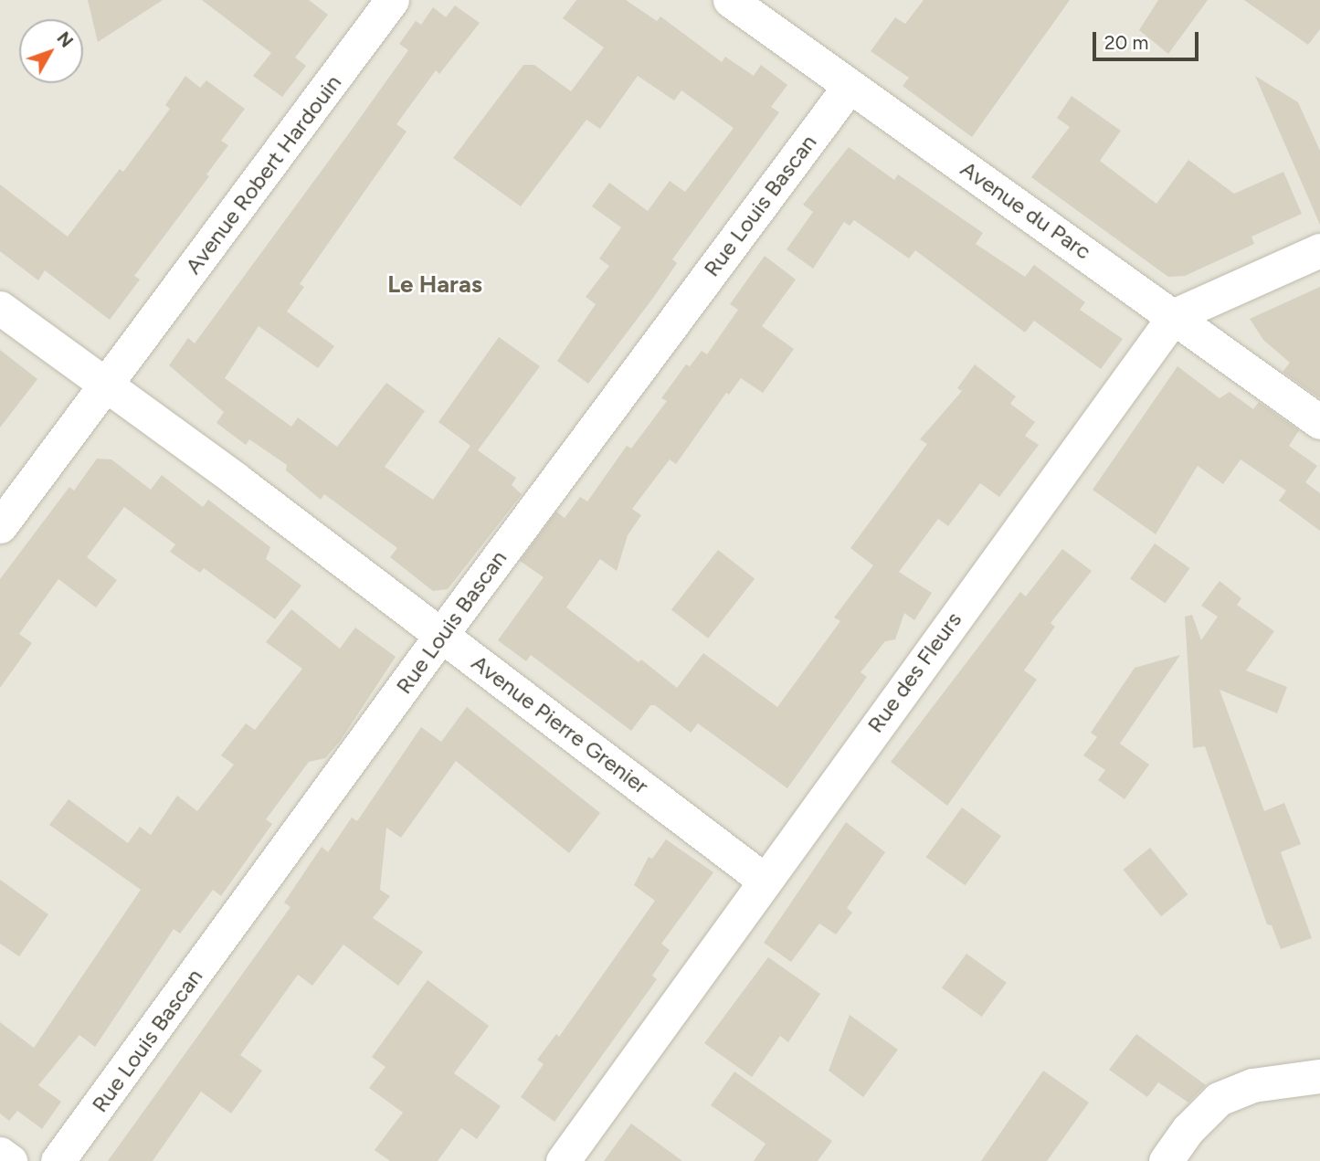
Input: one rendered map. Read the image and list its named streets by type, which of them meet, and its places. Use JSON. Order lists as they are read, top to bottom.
{
  "streets": {
    "street": [
      "Avenue Robert Hardouin",
      "Rue Louis Bascan",
      "Avenue du Parc",
      "Rue des Fleurs",
      "Avenue Pierre Grenier"
    ]
  },
  "crossings": [
    ["Avenue Robert Hardouin", "Avenue Pierre Grenier"],
    ["Rue Louis Bascan", "Avenue du Parc"],
    ["Rue Louis Bascan", "Avenue Pierre Grenier"],
    ["Avenue du Parc", "Rue des Fleurs"],
    ["Rue des Fleurs", "Avenue Pierre Grenier"]
  ],
  "districts": ["Le Haras"],
  "scale_bar": "20 m",
  "north": "top right"
}
